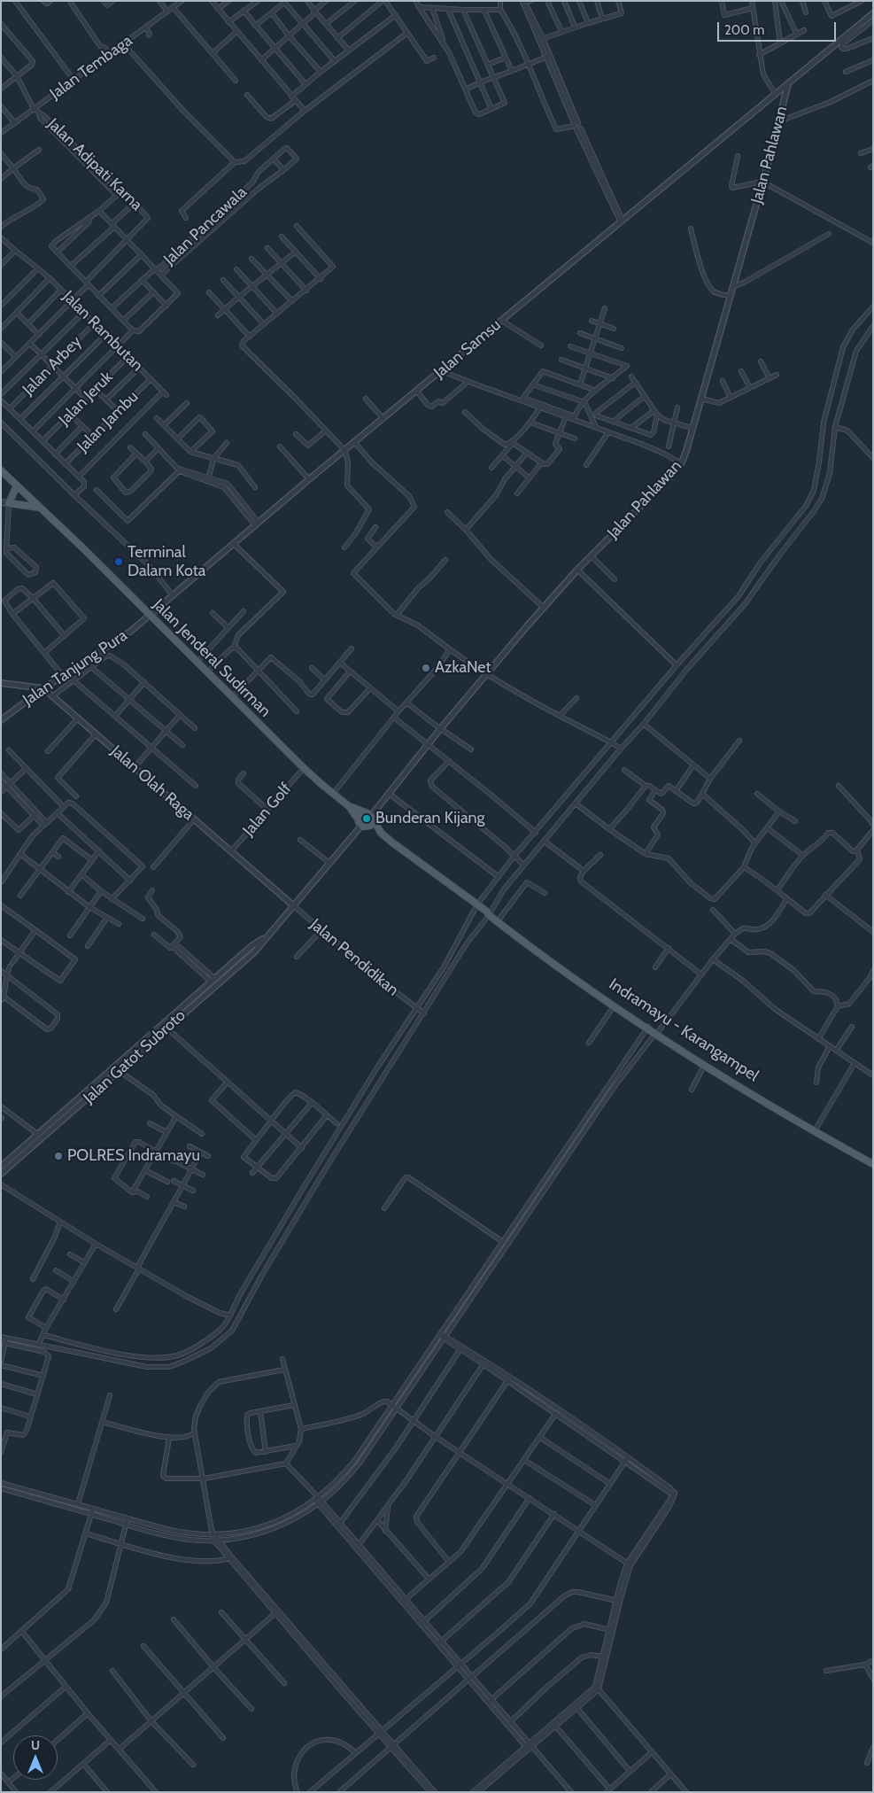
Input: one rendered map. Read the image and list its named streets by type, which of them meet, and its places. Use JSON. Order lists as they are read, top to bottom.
{
  "streets": {
    "main road": ["Jalan Jenderal Sudirman", "Indramayu - Karangampel"],
    "street": [
      "Jalan Tembaga",
      "Jalan Pahlawan",
      "Jalan Adipati Karna",
      "Jalan Pancawala",
      "Jalan Rambutan",
      "Jalan Samsu",
      "Jalan Arbey",
      "Jalan Jeruk",
      "Jalan Jambu",
      "Jalan Tanjung Pura",
      "Jalan Olah Raga",
      "Jalan Golf",
      "Jalan Pendidikan",
      "Jalan Gatot Subroto"
    ]
  },
  "crossings": [
    ["Jalan Tembaga", "Jalan Adipati Karna"],
    ["Jalan Pahlawan", "Jalan Samsu"],
    ["Jalan Rambutan", "Jalan Arbey"],
    ["Jalan Rambutan", "Jalan Jeruk"],
    ["Jalan Rambutan", "Jalan Jambu"],
    ["Jalan Samsu", "Jalan Jenderal Sudirman"],
    ["Jalan Samsu", "Jalan Tanjung Pura"],
    ["Jalan Jenderal Sudirman", "Jalan Tanjung Pura"],
    ["Jalan Jenderal Sudirman", "Jalan Golf"],
    ["Jalan Tanjung Pura", "Jalan Olah Raga"],
    ["Jalan Olah Raga", "Jalan Golf"],
    ["Jalan Olah Raga", "Jalan Pendidikan"],
    ["Jalan Olah Raga", "Jalan Gatot Subroto"],
    ["Jalan Pendidikan", "Jalan Gatot Subroto"]
  ],
  "places": [
    "Terminal Dalam Kota",
    "AzkaNet",
    "Bunderan Kijang",
    "POLRES Indramayu"
  ],
  "scale_bar": "200 m",
  "north": "top"
}
